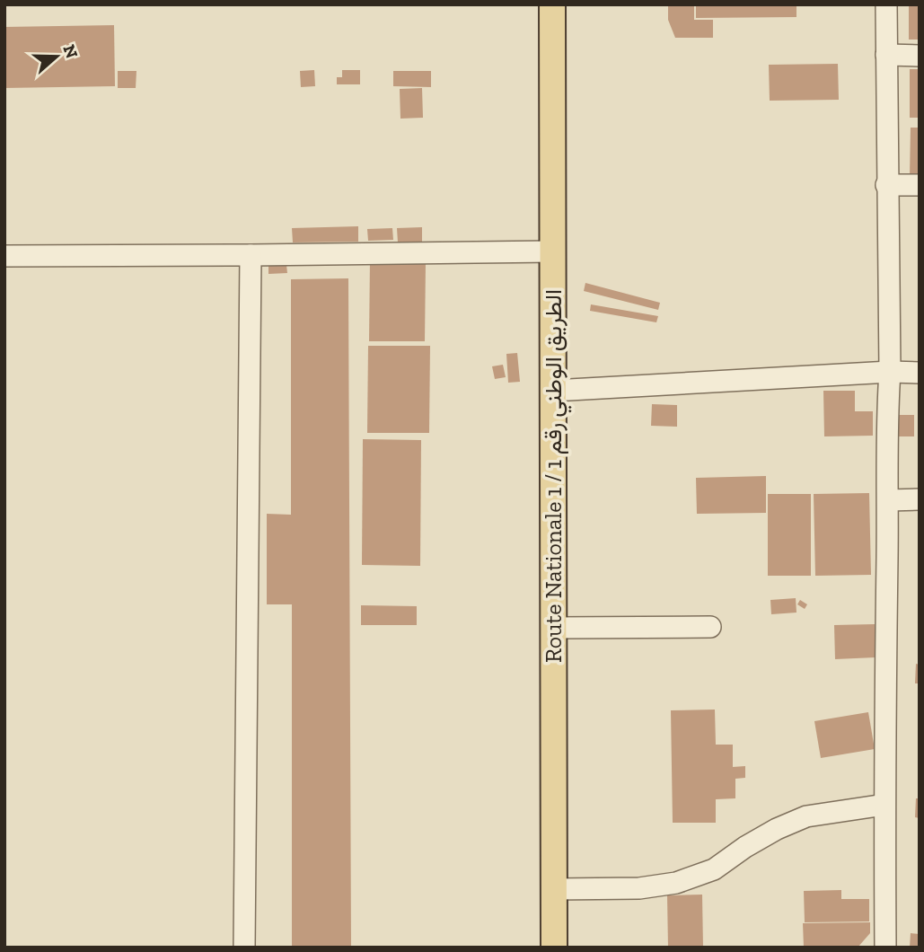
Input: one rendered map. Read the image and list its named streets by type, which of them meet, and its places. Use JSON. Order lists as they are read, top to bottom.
{
  "streets": {
    "main road": ["Route Nationale 1 / الطريق الوطني رقم 1"]
  },
  "north": "right"
}
